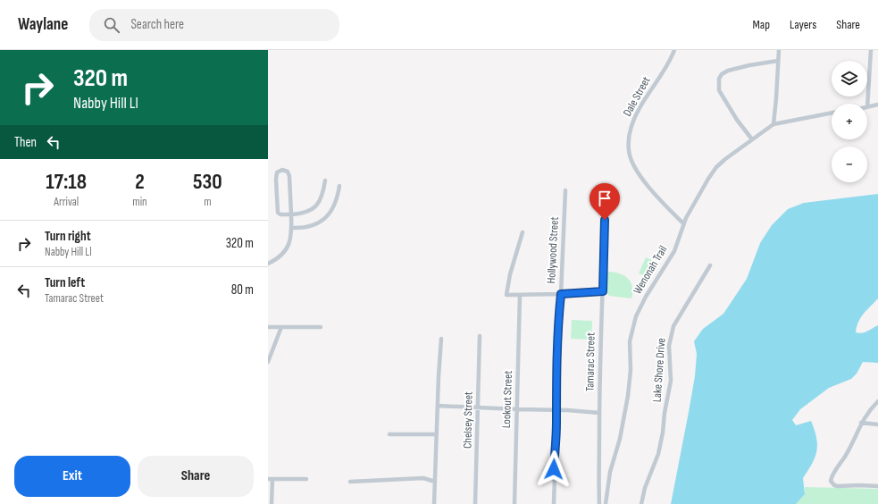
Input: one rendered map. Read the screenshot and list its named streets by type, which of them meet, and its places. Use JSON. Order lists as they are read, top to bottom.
{
  "streets": {
    "street": [
      "Dale Street",
      "Hollywood Street",
      "Wenonah Trail",
      "Tamarac Street",
      "Lake Shore Drive",
      "Lookout Street",
      "Chelsey Street"
    ]
  },
  "crossings": [
    ["Dale Street", "Wenonah Trail"]
  ],
  "page": {
    "header": "Waylane",
    "search": "Search here",
    "nav": ["Map", "Layers", "Share"],
    "turn": ["320 m", "Nabby Hill Ll"],
    "map_buttons": ["+", "−"],
    "then": "Then",
    "eta": [
      "17:18",
      "Arrival",
      "2",
      "min",
      "530",
      "m"
    ],
    "list": [
      {
        "name": "Turn right",
        "note": "Nabby Hill Ll",
        "value": "320 m"
      },
      {
        "name": "Turn left",
        "note": "Tamarac Street",
        "value": "80 m"
      }
    ],
    "buttons": ["Exit", "Share"]
  }
}
